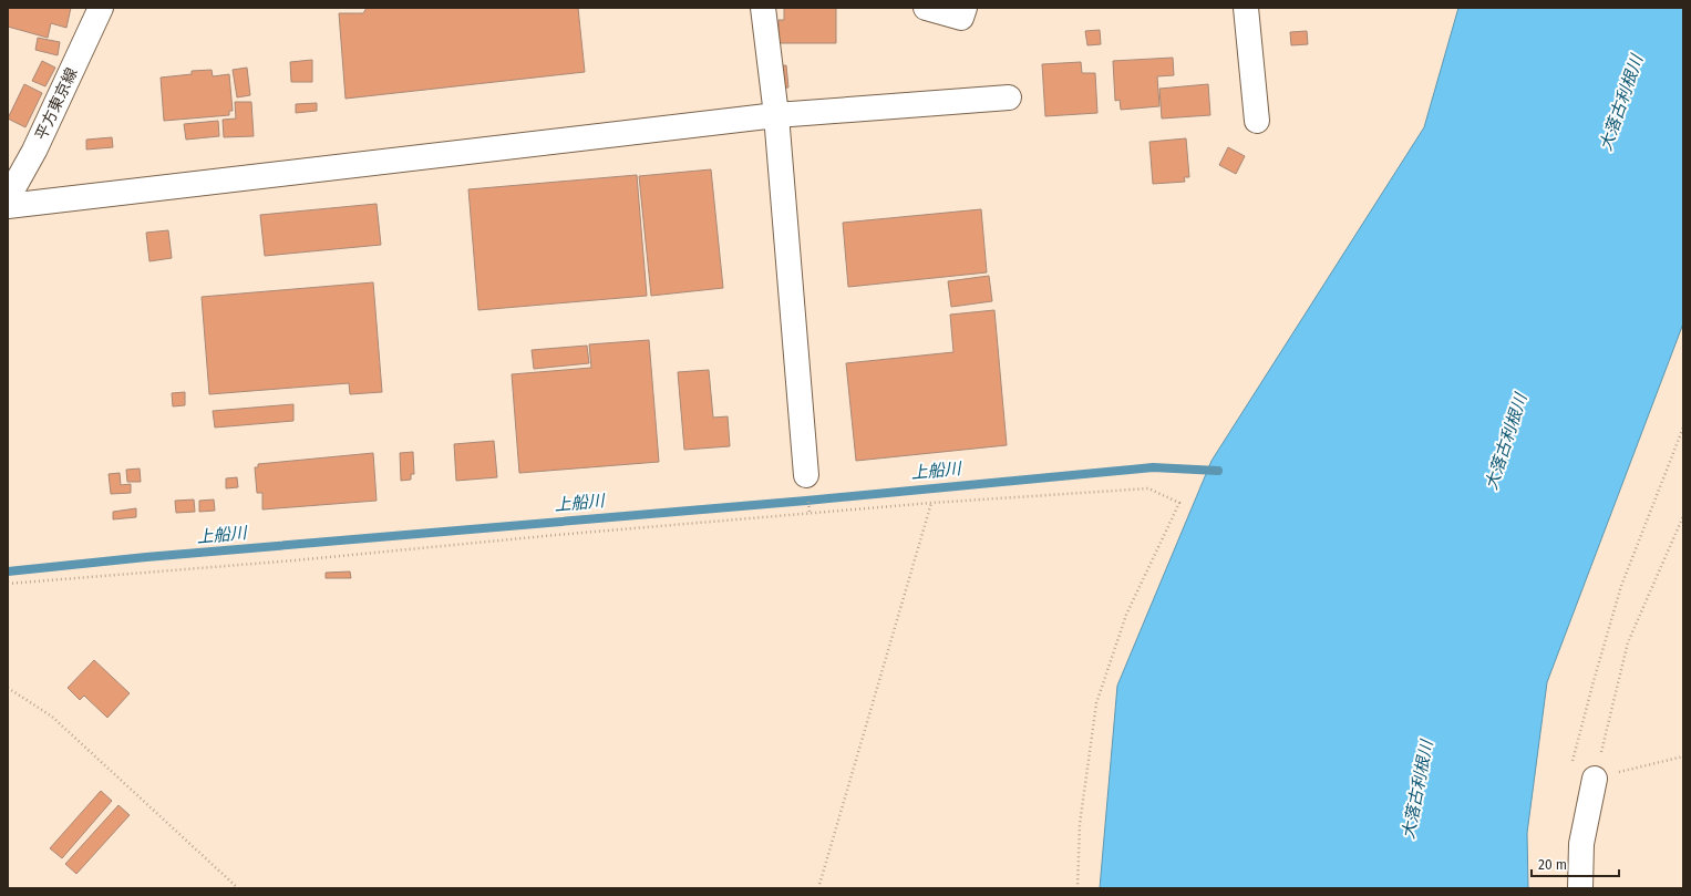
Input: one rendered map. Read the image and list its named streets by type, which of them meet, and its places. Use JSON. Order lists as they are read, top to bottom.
{
  "streets": {
    "street": ["平方東京線"]
  },
  "water": ["大落古利根川", "上船川"],
  "scale_bar": "20 m"
}
